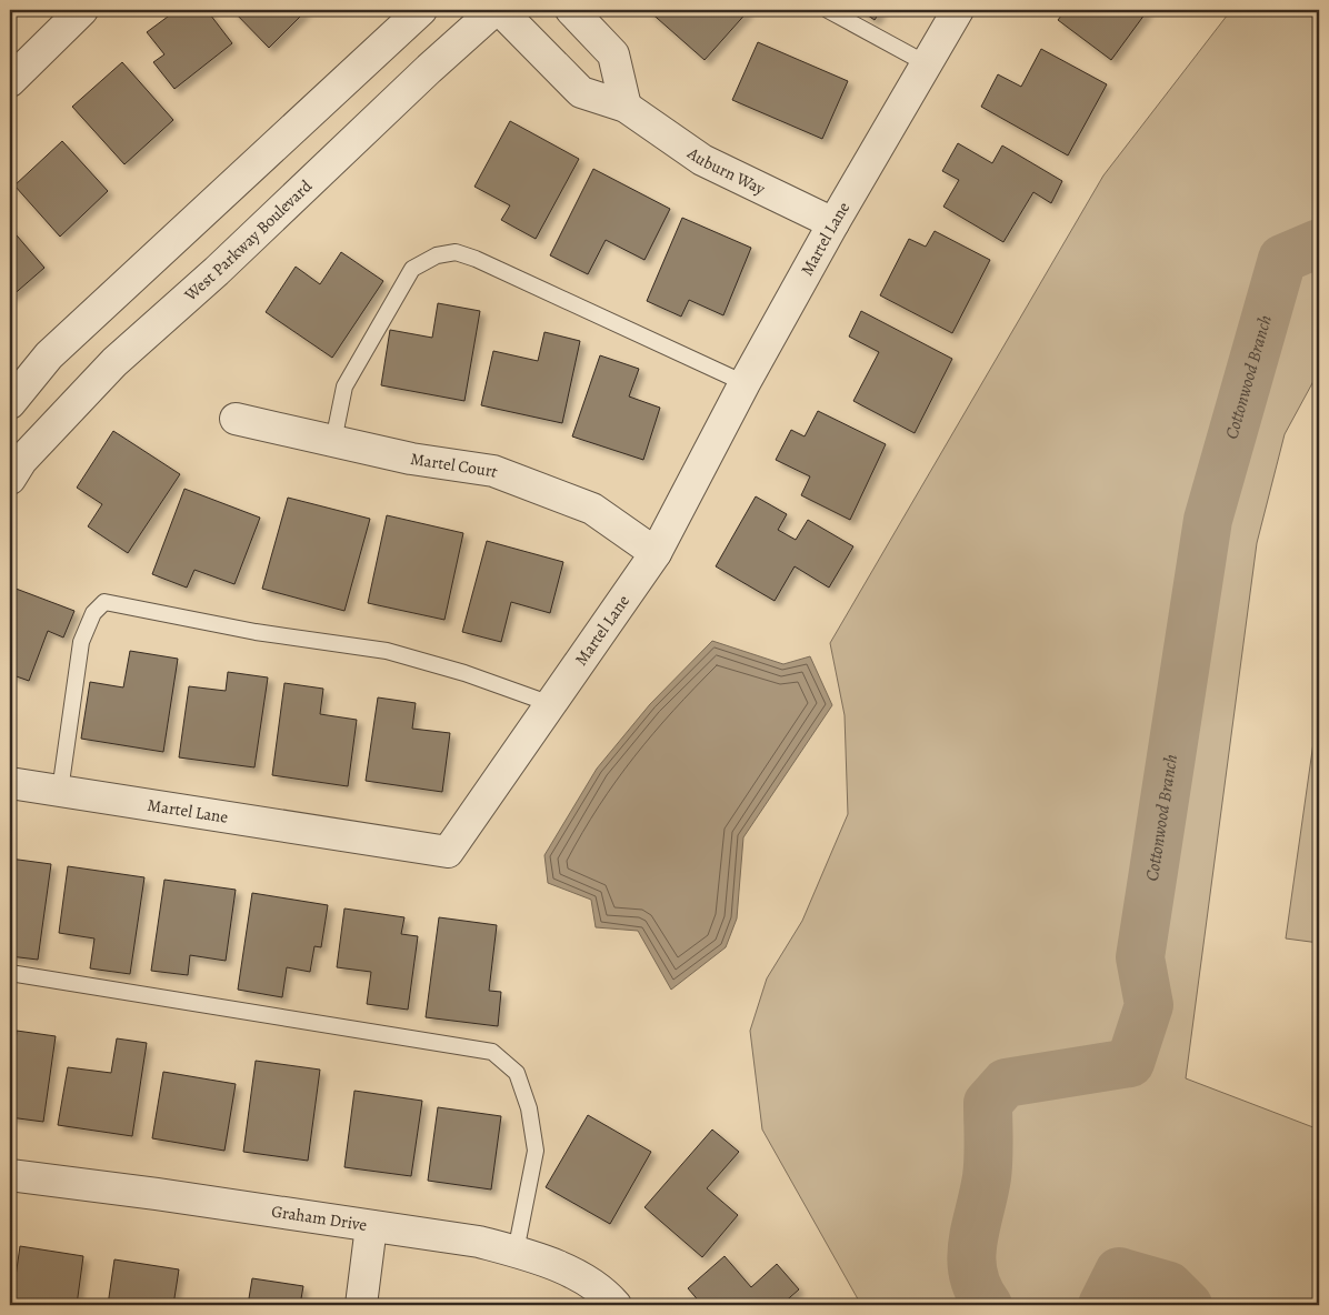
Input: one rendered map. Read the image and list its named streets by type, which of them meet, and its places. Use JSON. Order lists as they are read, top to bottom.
{
  "streets": {
    "street": [
      "Auburn Way",
      "Martel Lane",
      "West Parkway Boulevard",
      "Martel Court",
      "Graham Drive"
    ]
  },
  "crossings": [
    ["Auburn Way", "Martel Lane"],
    ["Martel Lane", "Martel Court"]
  ],
  "water": ["Cottonwood Branch"]
}
